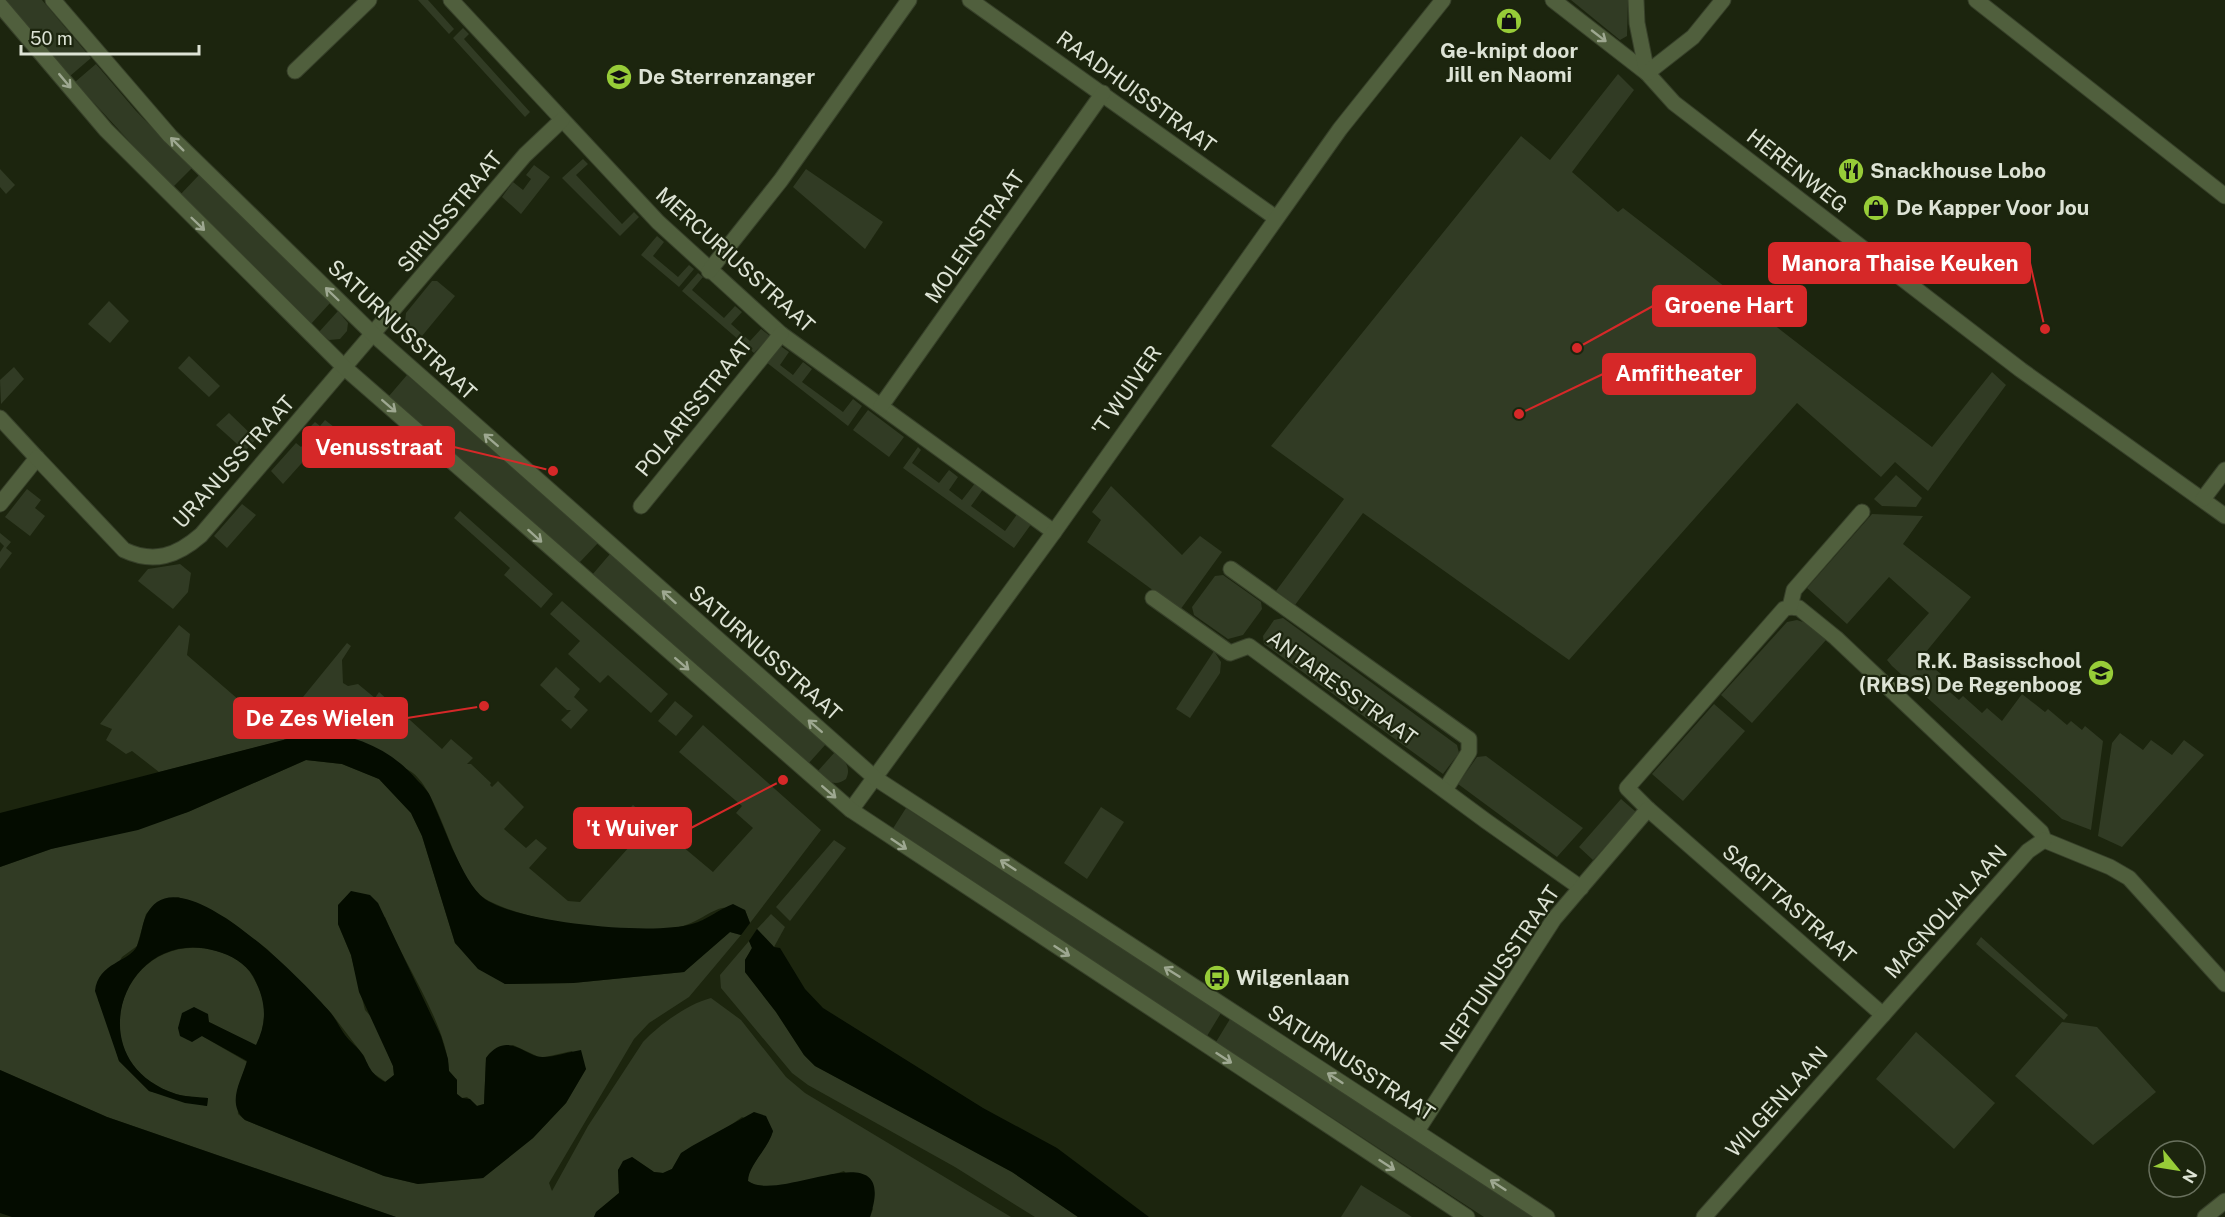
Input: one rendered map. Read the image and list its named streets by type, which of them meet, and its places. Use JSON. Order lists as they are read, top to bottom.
{
  "streets": {
    "street": [
      "RAADHUISSTRAAT",
      "HERENWEG",
      "SIRIUSSTRAAT",
      "MOLENSTRAAT",
      "MERCURIUSSTRAAT",
      "SATURNUSSTRAAT",
      "'T WUIVER",
      "POLARISSTRAAT",
      "URANUSSTRAAT",
      "ANTARESSTRAAT",
      "SAGITTASTRAAT",
      "MAGNOLIALAAN",
      "NEPTUNUSSTRAAT",
      "WILGENLAAN"
    ]
  },
  "crossings": [
    ["RAADHUISSTRAAT", "MOLENSTRAAT"],
    ["RAADHUISSTRAAT", "'T WUIVER"],
    ["SIRIUSSTRAAT", "MERCURIUSSTRAAT"],
    ["SIRIUSSTRAAT", "SATURNUSSTRAAT"],
    ["SIRIUSSTRAAT", "URANUSSTRAAT"],
    ["MOLENSTRAAT", "MERCURIUSSTRAAT"],
    ["MERCURIUSSTRAAT", "'T WUIVER"],
    ["MERCURIUSSTRAAT", "POLARISSTRAAT"],
    ["SATURNUSSTRAAT", "'T WUIVER"],
    ["SATURNUSSTRAAT", "NEPTUNUSSTRAAT"],
    ["ANTARESSTRAAT", "NEPTUNUSSTRAAT"],
    ["SAGITTASTRAAT", "MAGNOLIALAAN"],
    ["SAGITTASTRAAT", "NEPTUNUSSTRAAT"],
    ["SAGITTASTRAAT", "WILGENLAAN"],
    ["MAGNOLIALAAN", "WILGENLAAN"]
  ],
  "places": {
    "shop": ["Ge-knipt door Jill en Naomi", "De Kapper Voor Jou"],
    "school or university": ["De Sterrenzanger", "R.K. Basisschool (RKBS) De Regenboog"],
    "restaurant": ["Snackhouse Lobo"],
    "other": [
      "Manora Thaise Keuken",
      "Groene Hart",
      "Amfitheater",
      "Venusstraat",
      "De Zes Wielen",
      "'t Wuiver"
    ],
    "bus stop": ["Wilgenlaan"]
  },
  "scale_bar": "50 m",
  "north": "bottom right"
}
